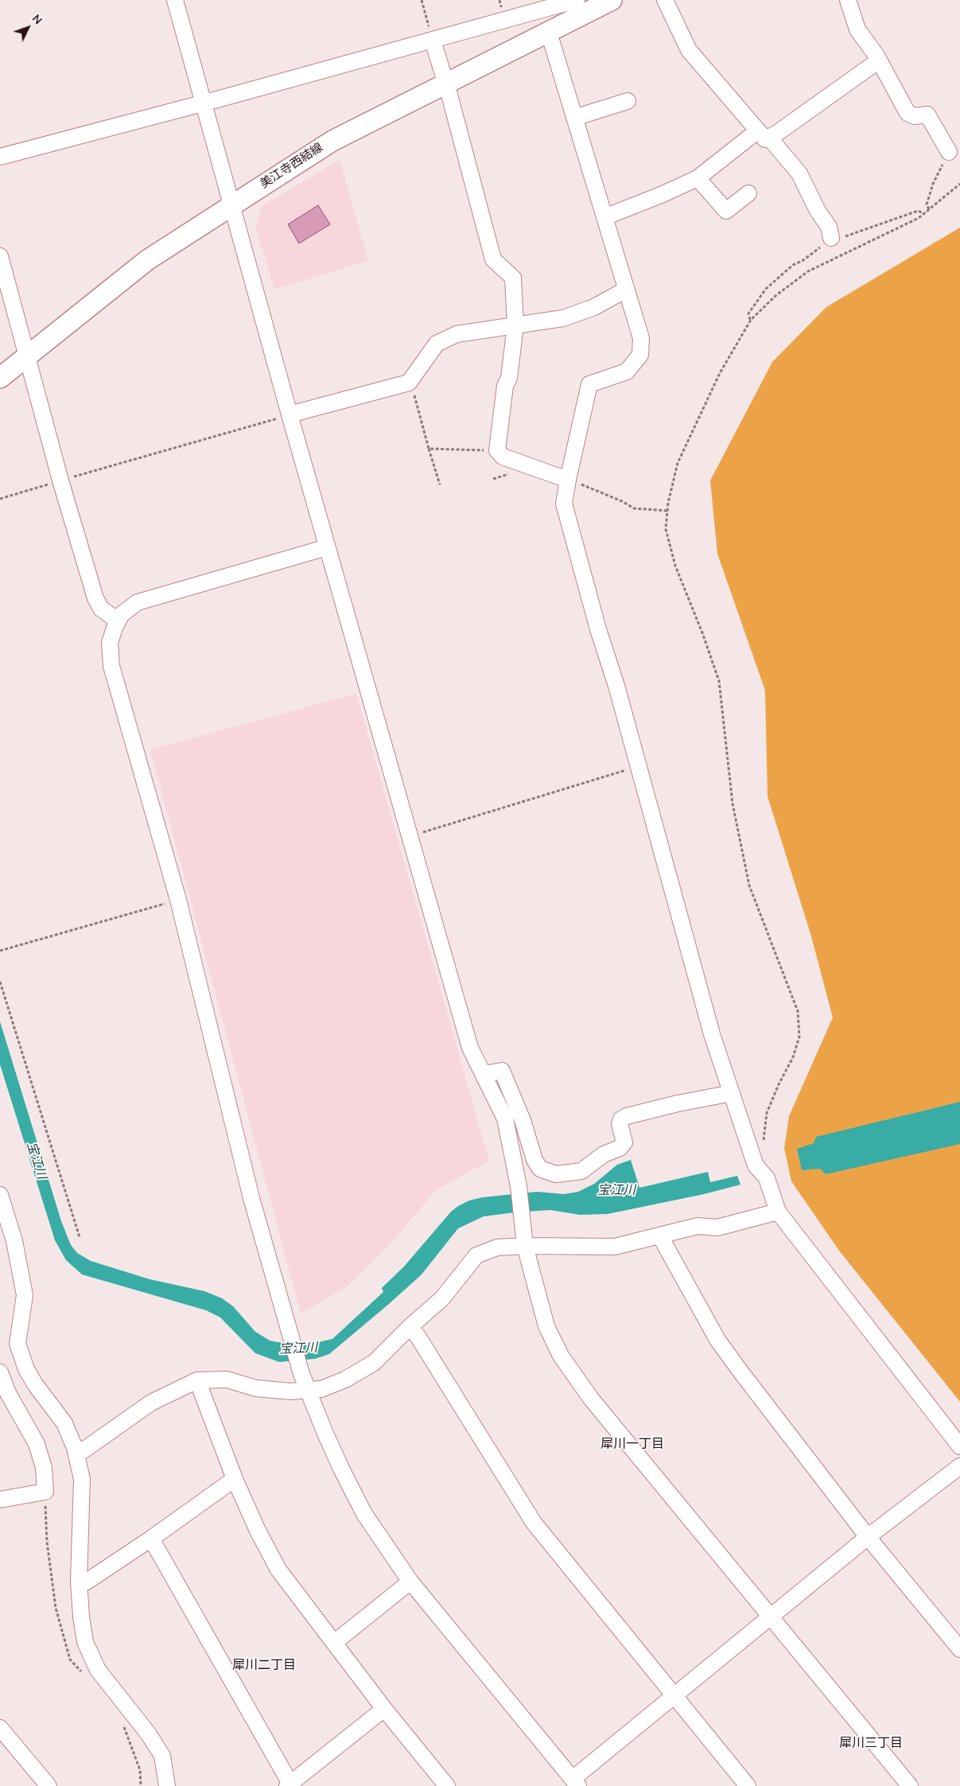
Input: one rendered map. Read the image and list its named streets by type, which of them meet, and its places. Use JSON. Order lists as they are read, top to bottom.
{
  "streets": {
    "main road": ["美江寺西結線"]
  },
  "districts": ["犀川一丁目", "犀川二丁目", "犀川三丁目"],
  "water": ["宝江川"],
  "north": "top right"
}
